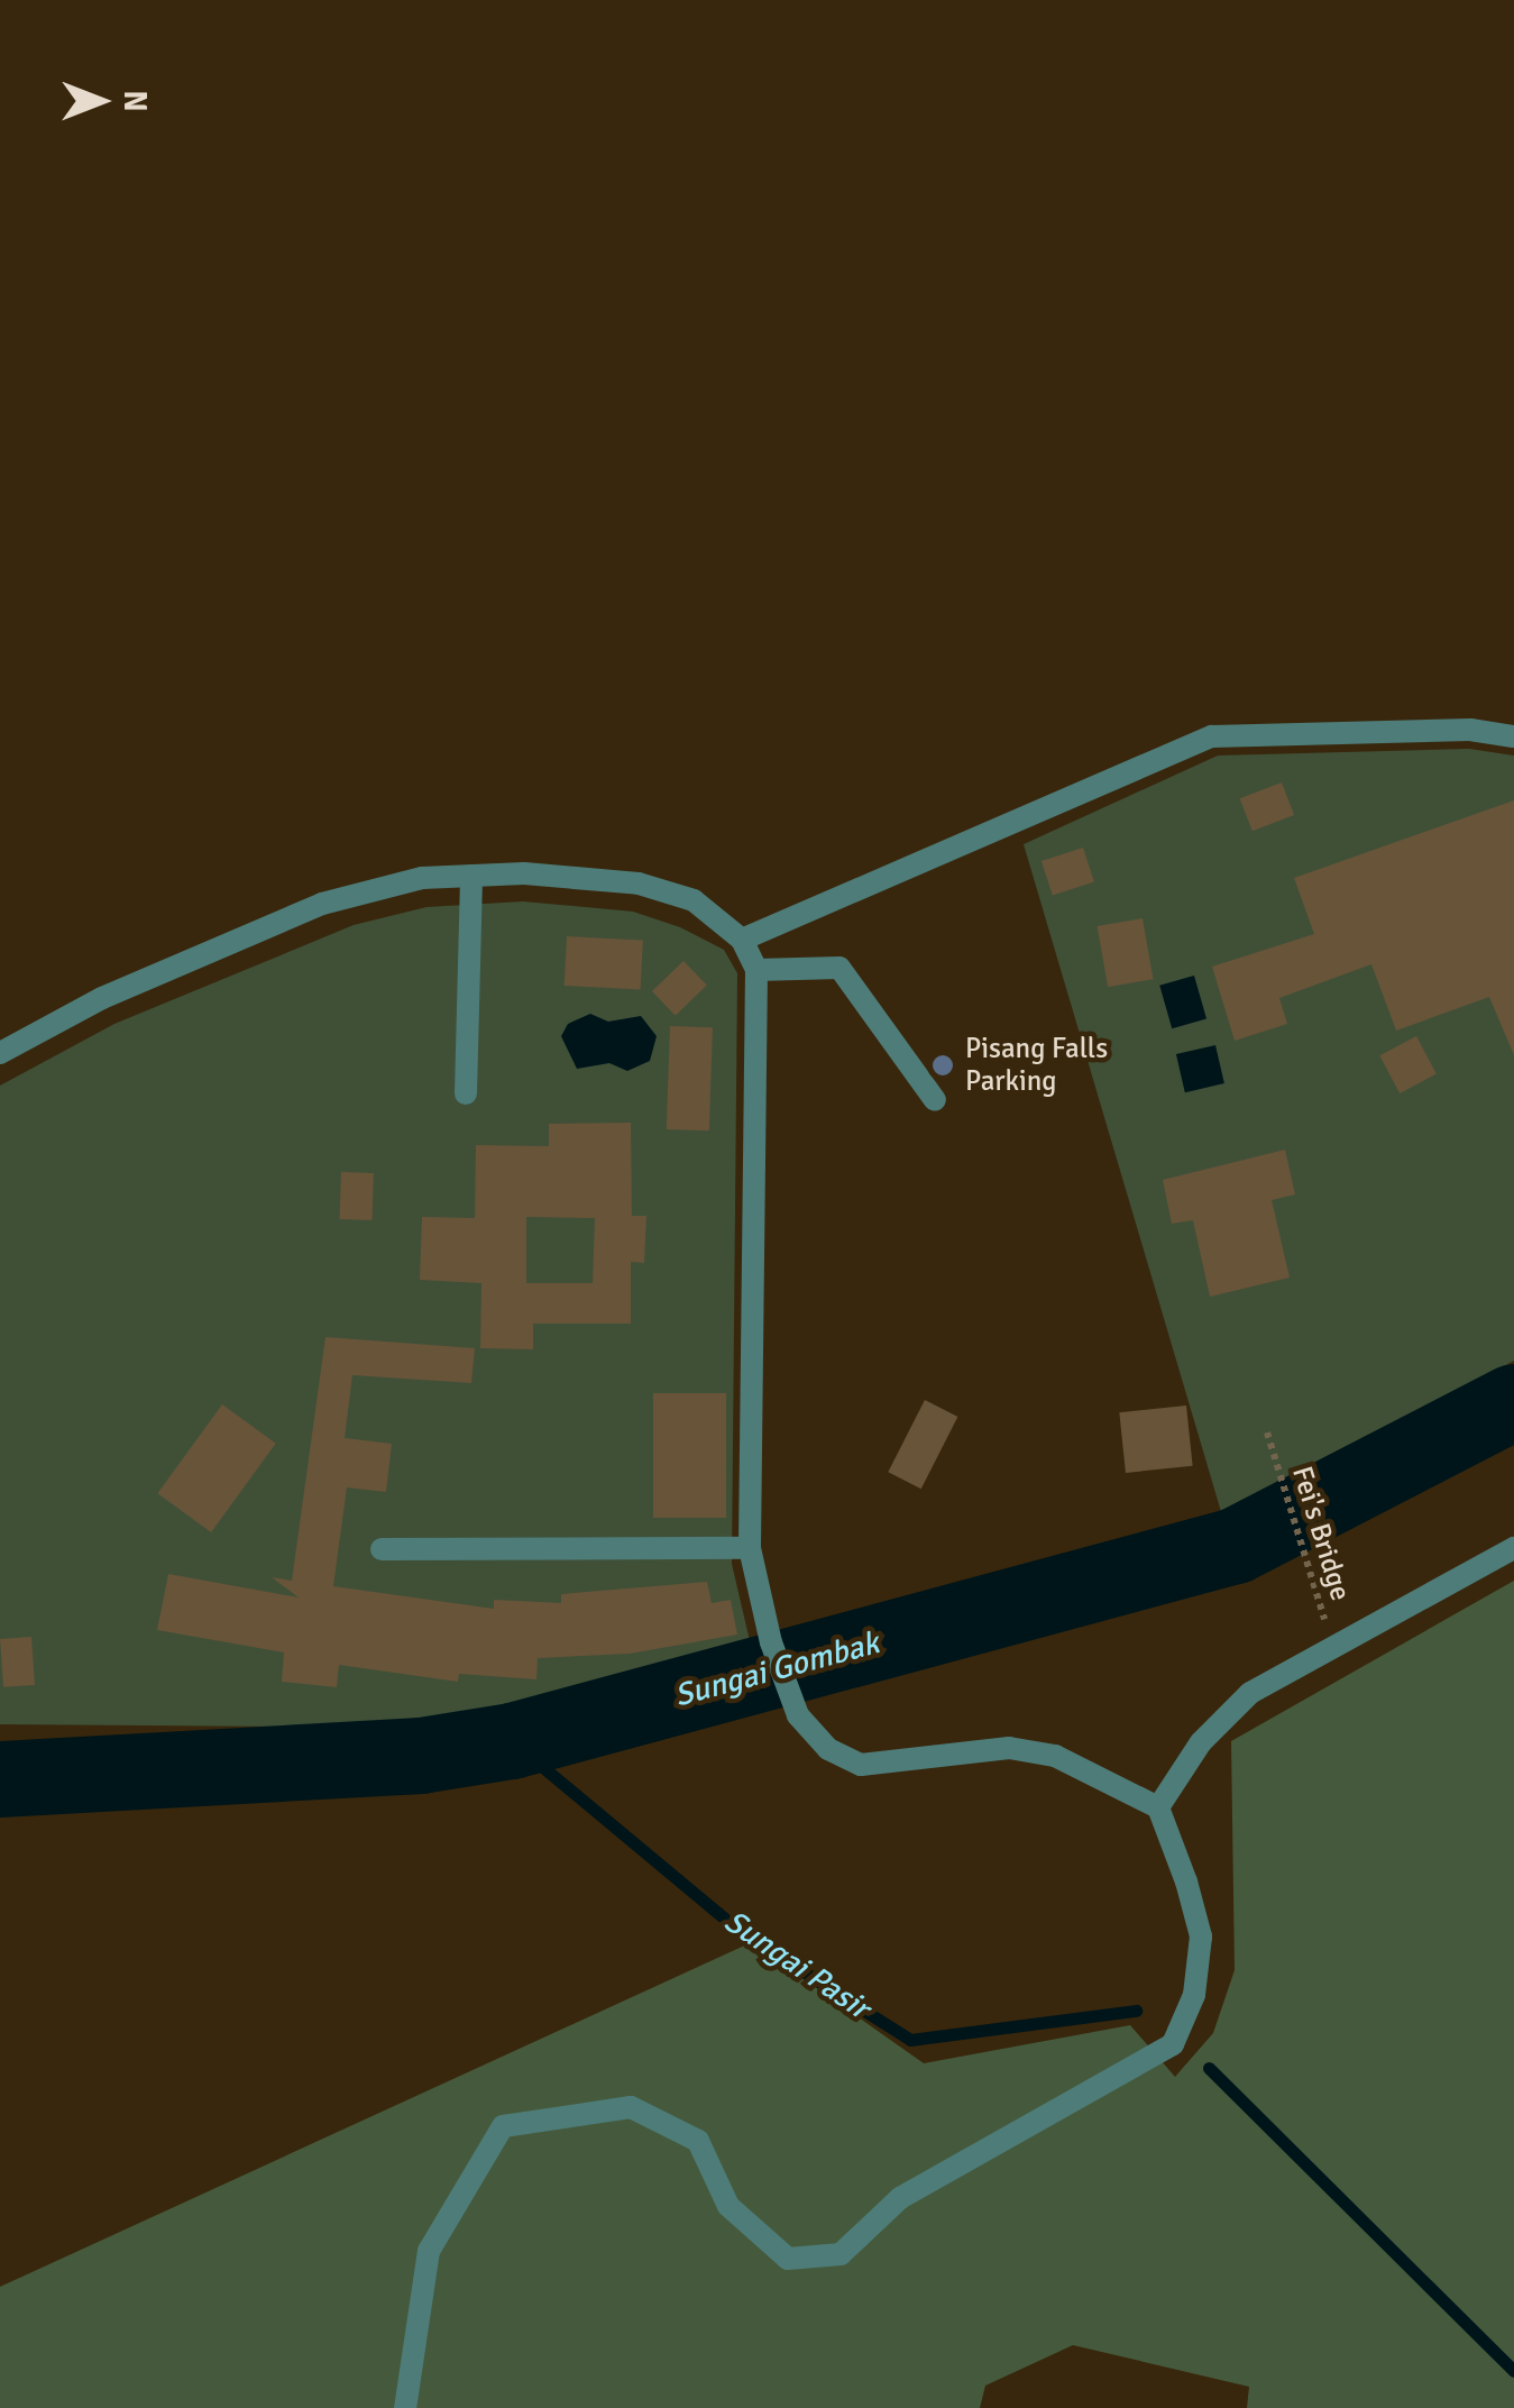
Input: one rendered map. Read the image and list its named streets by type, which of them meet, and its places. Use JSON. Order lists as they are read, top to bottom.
{
  "streets": {
    "path": ["Fei's Bridge"]
  },
  "water": ["Sungai Gombak", "Sungai Pasir"],
  "places": ["Pisang Falls Parking"],
  "north": "right"
}
